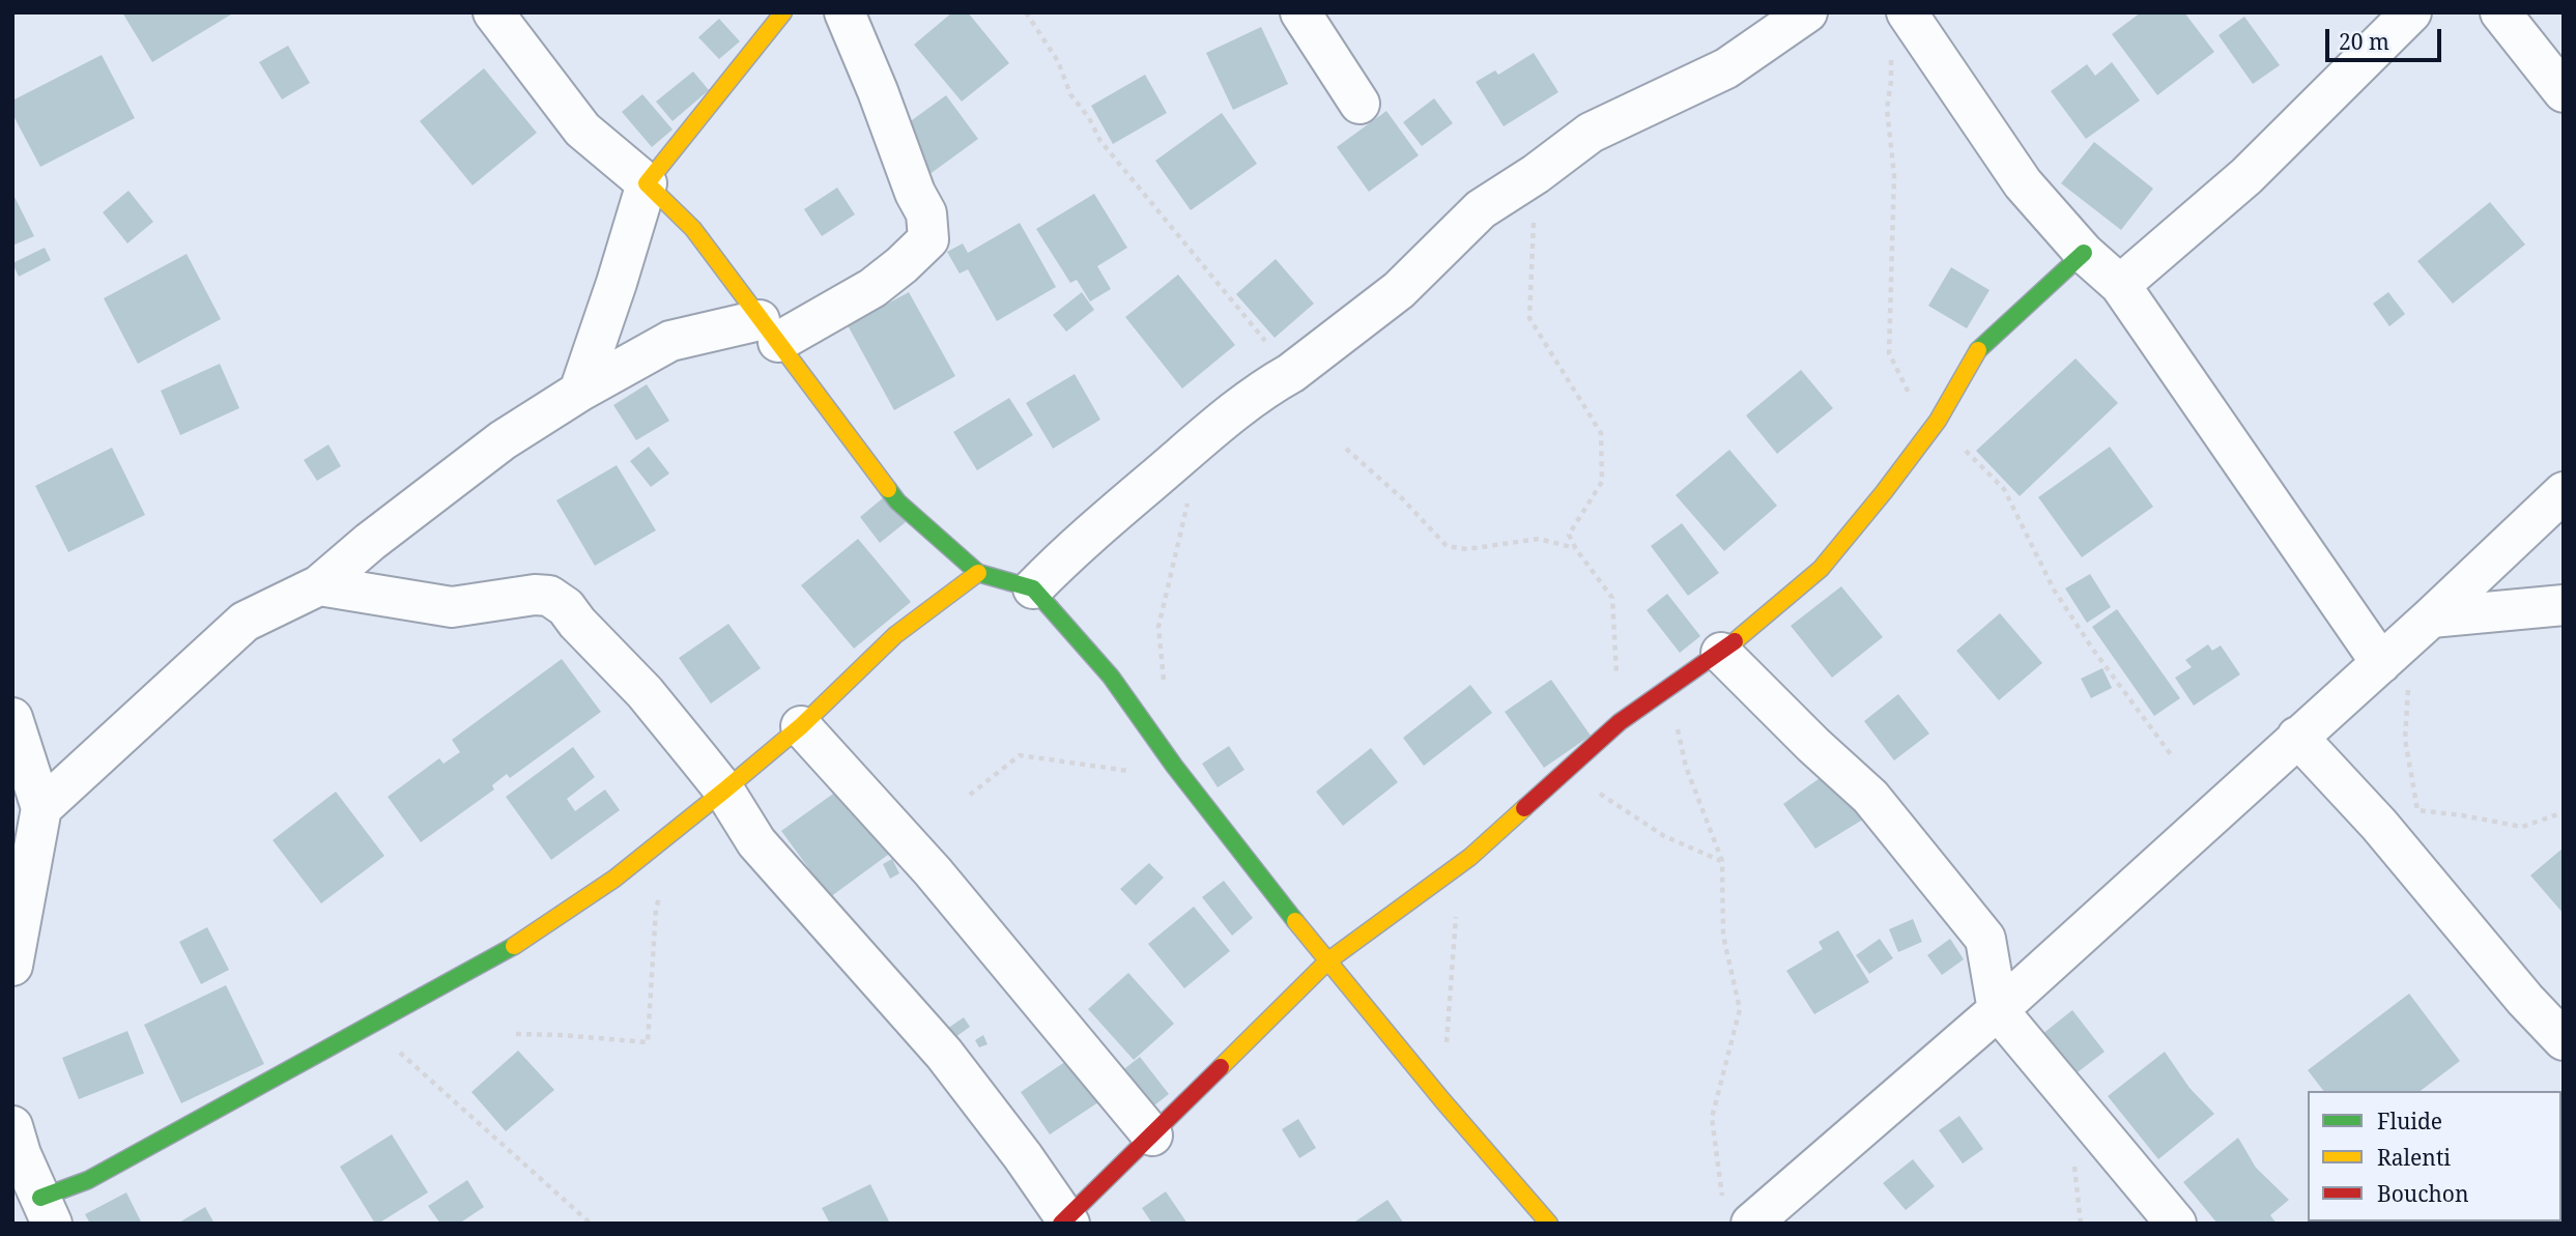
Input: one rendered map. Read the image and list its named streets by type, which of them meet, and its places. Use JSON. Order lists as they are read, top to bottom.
{
  "legend": ["Fluide", "Ralenti", "Bouchon"],
  "scale_bar": "20 m"
}
